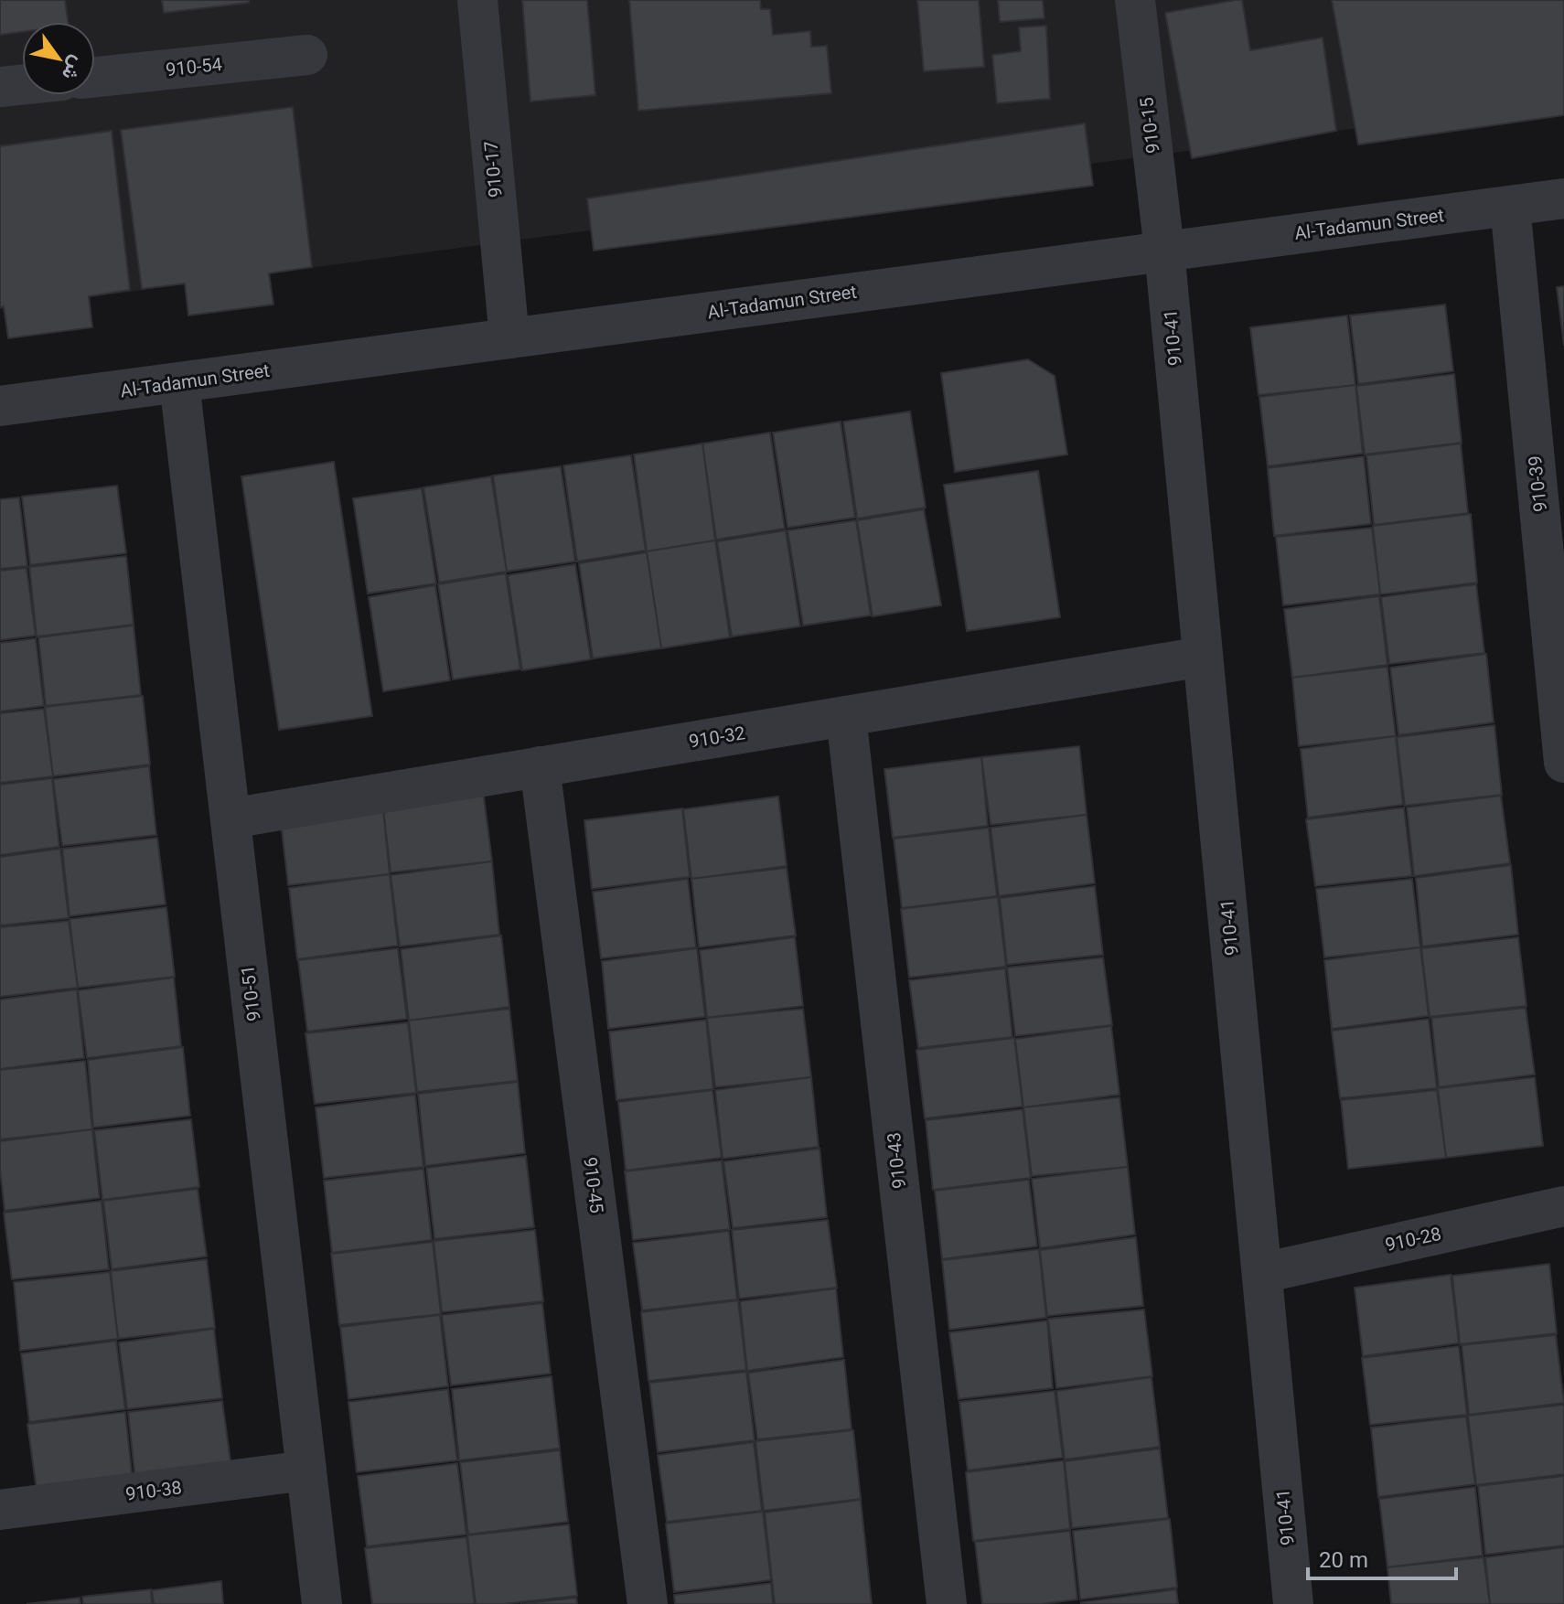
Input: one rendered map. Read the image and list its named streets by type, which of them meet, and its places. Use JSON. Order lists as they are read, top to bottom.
{
  "streets": {
    "street": [
      "910-54",
      "910-15",
      "910-17",
      "Al-Tadamun Street",
      "910-41",
      "910-39",
      "910-32",
      "910-51",
      "910-43",
      "910-45",
      "910-28",
      "910-38"
    ]
  },
  "crossings": [
    ["910-15", "Al-Tadamun Street"],
    ["910-15", "910-41"],
    ["910-17", "Al-Tadamun Street"],
    ["Al-Tadamun Street", "910-41"],
    ["Al-Tadamun Street", "910-39"],
    ["Al-Tadamun Street", "910-51"],
    ["910-41", "910-32"],
    ["910-41", "910-28"],
    ["910-32", "910-51"],
    ["910-32", "910-43"],
    ["910-32", "910-45"],
    ["910-51", "910-38"]
  ],
  "scale_bar": "20 m",
  "north": "bottom right"
}
